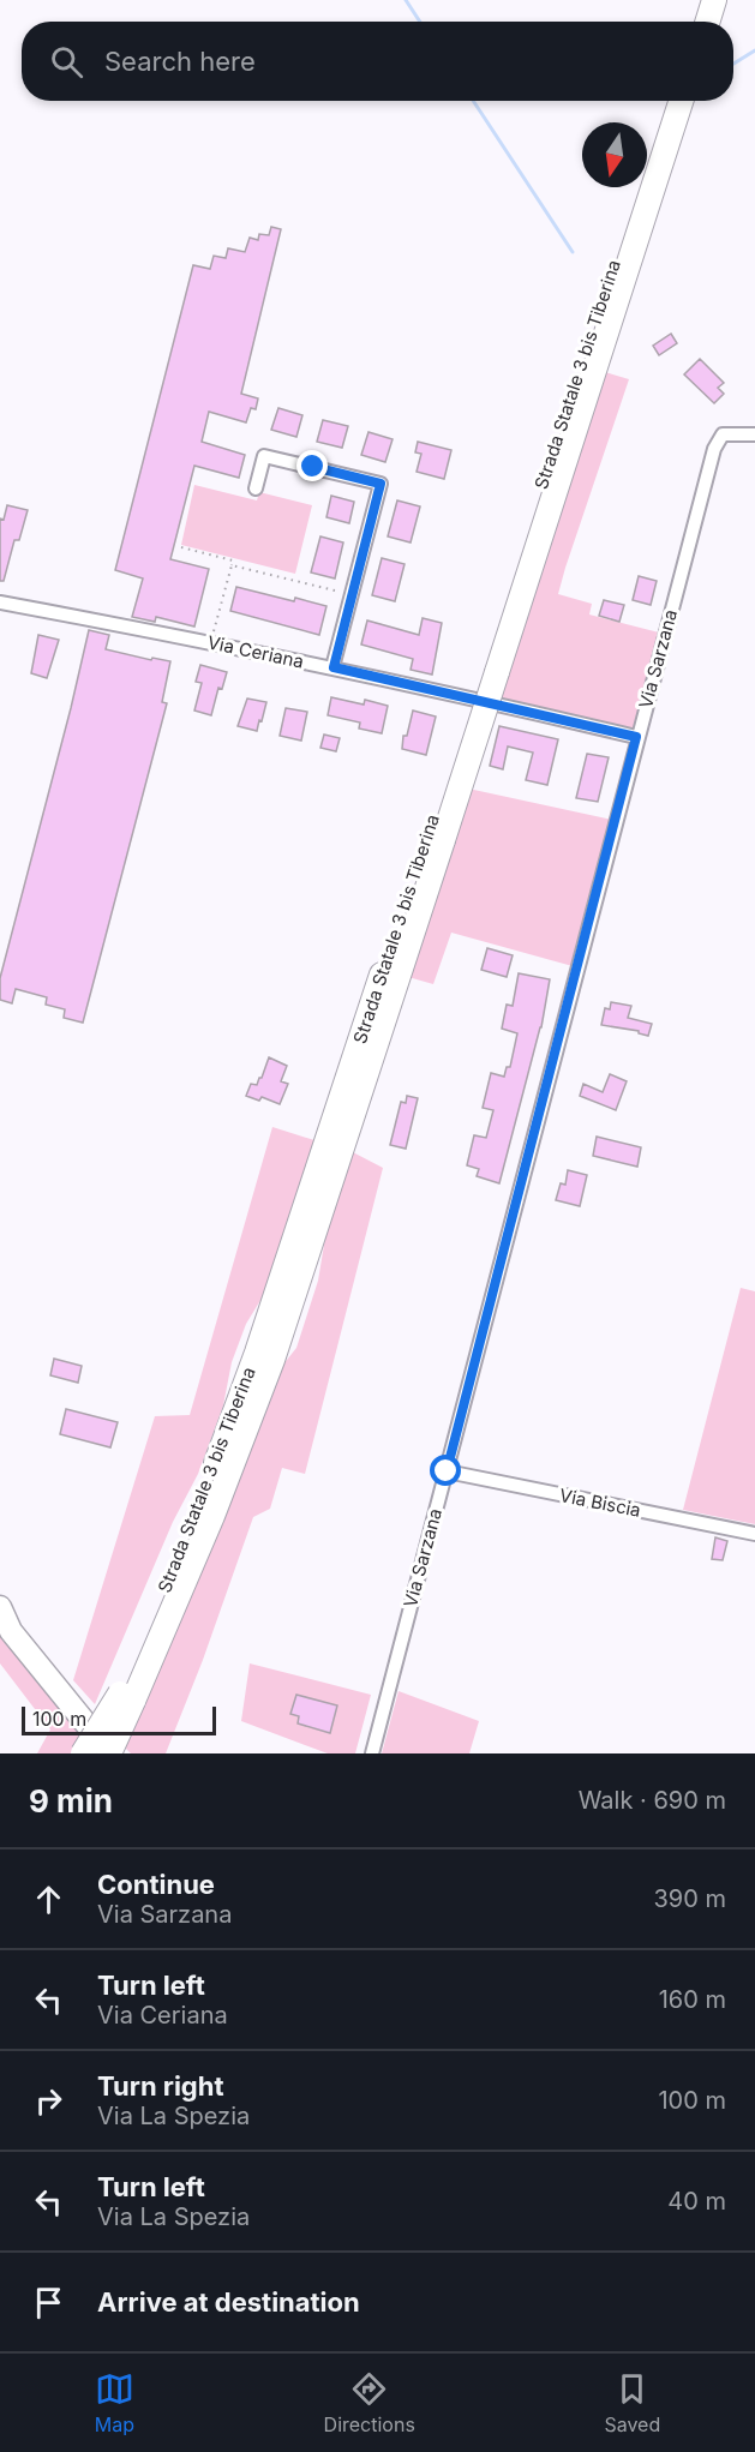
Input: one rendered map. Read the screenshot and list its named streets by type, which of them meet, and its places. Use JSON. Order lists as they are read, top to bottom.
{
  "streets": {
    "highway": ["Strada Statale 3 bis Tiberina"],
    "street": ["Via Ceriana", "Via Sarzana", "Via Biscia"]
  },
  "crossings": [
    ["Via Ceriana", "Via Sarzana"],
    ["Via Sarzana", "Via Biscia"]
  ],
  "scale_bar": "100 m",
  "north": "bottom",
  "page": {
    "search": "Search here",
    "scale": "100 m",
    "heading": ["9 min", "Walk · 690 m"],
    "list": [
      ["Continue", "Via Sarzana", "390 m"],
      ["Turn left", "Via Ceriana", "160 m"],
      ["Turn right", "Via La Spezia", "100 m"],
      ["Turn left", "Via La Spezia", "40 m"],
      "Arrive at destination"
    ],
    "nav": ["Map", "Directions", "Saved"]
  }
}
